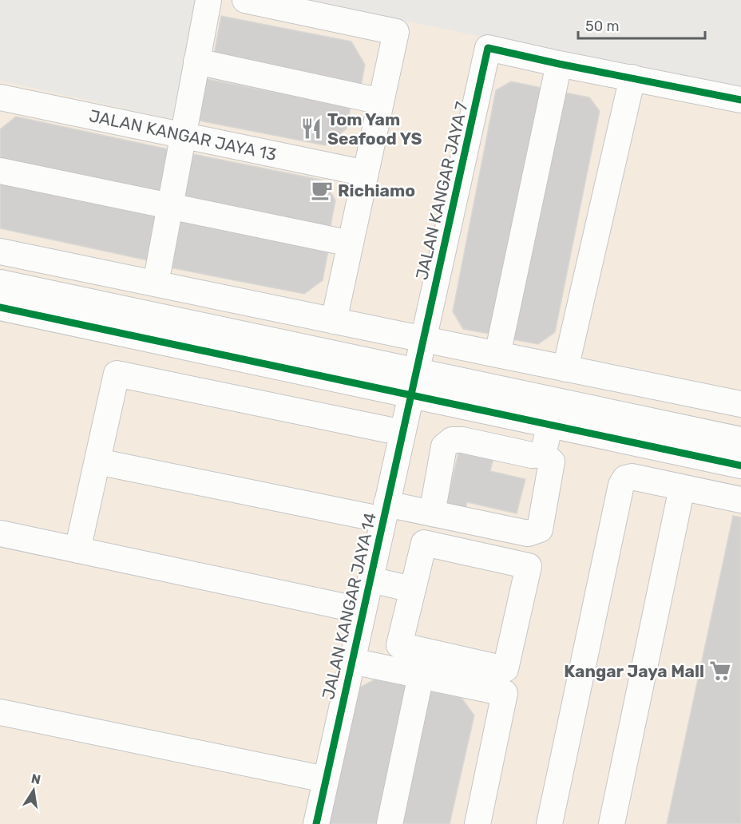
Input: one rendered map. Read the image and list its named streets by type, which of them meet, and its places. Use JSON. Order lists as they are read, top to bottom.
{
  "streets": {
    "street": ["JALAN KANGAR JAYA 13", "JALAN KANGAR JAYA 7", "JALAN KANGAR JAYA 14"]
  },
  "crossings": [
    ["JALAN KANGAR JAYA 7", "JALAN KANGAR JAYA 14"]
  ],
  "places": {
    "restaurant": ["Tom Yam Seafood YS"],
    "cafe": ["Richiamo"],
    "supermarket": ["Kangar Jaya Mall"]
  },
  "scale_bar": "50 m",
  "north": "top"
}
